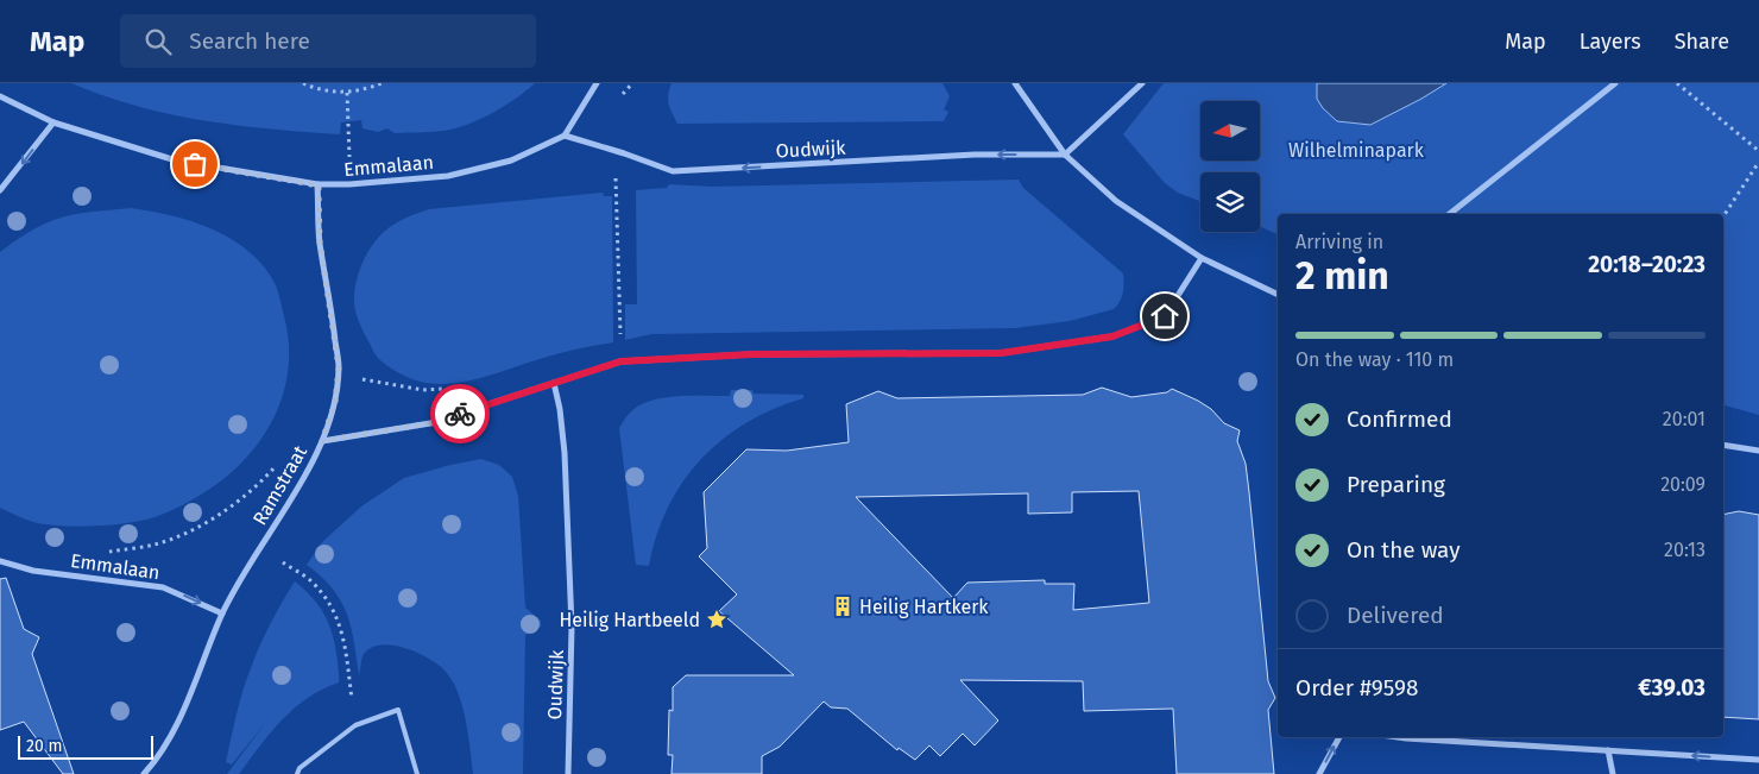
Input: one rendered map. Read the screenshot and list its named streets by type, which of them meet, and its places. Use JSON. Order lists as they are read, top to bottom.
{
  "streets": {
    "street": ["Oudwijk", "Emmalaan", "Ramstraat"]
  },
  "crossings": [
    ["Oudwijk", "Emmalaan"],
    ["Emmalaan", "Ramstraat"]
  ],
  "one_way": ["Oudwijk"],
  "parks": ["Wilhelminapark"],
  "places": {
    "building": ["Heilig Hartkerk"],
    "place": ["Heilig Hartbeeld"]
  },
  "scale_bar": "20 m",
  "north": "left",
  "page": {
    "header": "Map",
    "search": "Search here",
    "nav": ["Map", "Layers", "Share"],
    "heading": ["2 min", "Arriving in", "20:18–20:23"],
    "panel": ["Order #9598", "€39.03"],
    "bar": "On the way · 110 m",
    "list": [
      ["Confirmed", "20:01"],
      ["Preparing", "20:09"],
      ["On the way", "20:13"],
      "Delivered"
    ],
    "scale": "20 m"
  }
}
